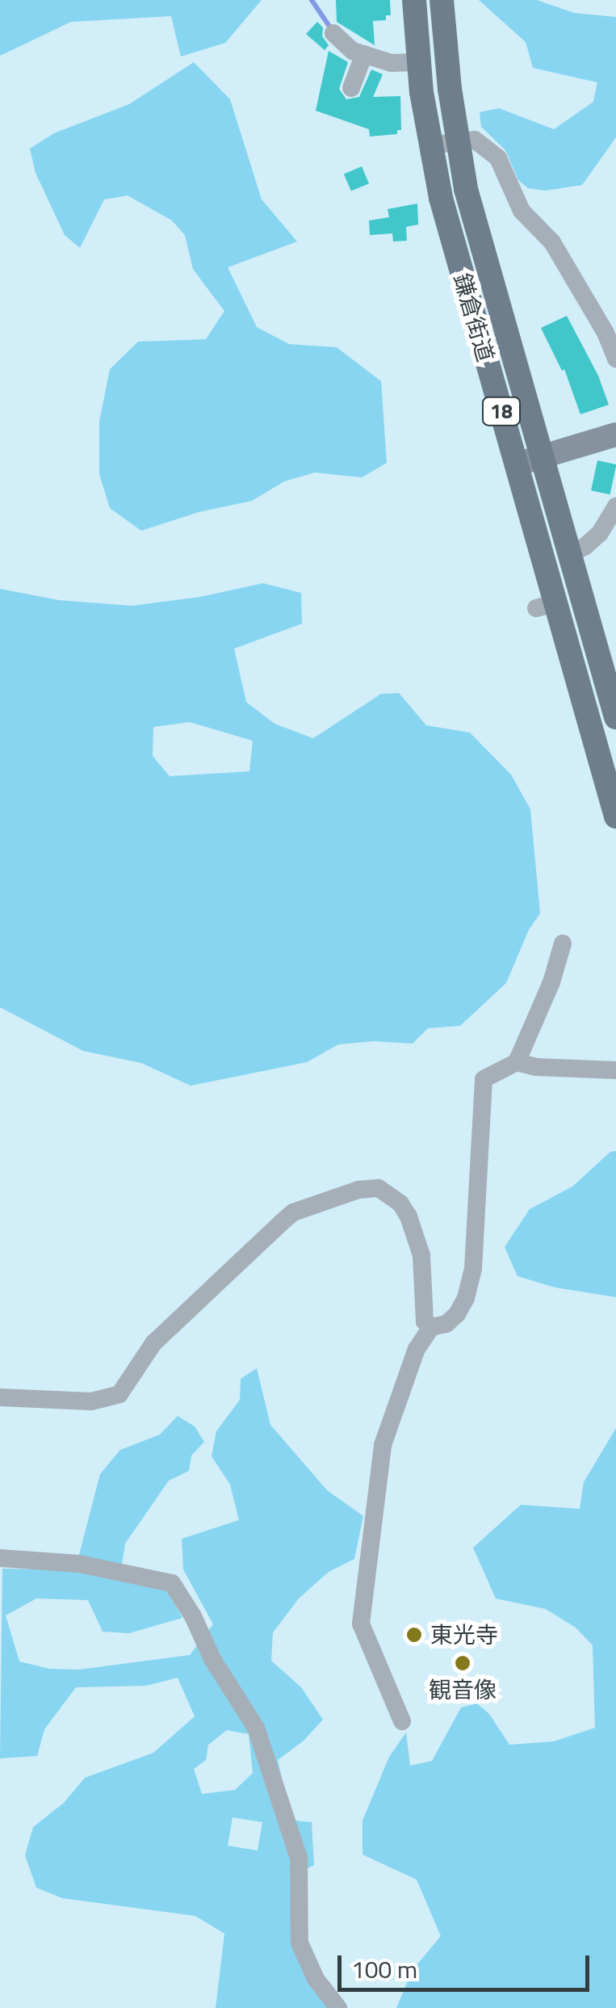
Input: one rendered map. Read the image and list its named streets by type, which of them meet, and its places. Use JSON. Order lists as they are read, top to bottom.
{
  "streets": {
    "main road": ["鎌倉街道", "18"]
  },
  "places": ["東光寺", "観音像"],
  "scale_bar": "100 m"
}
